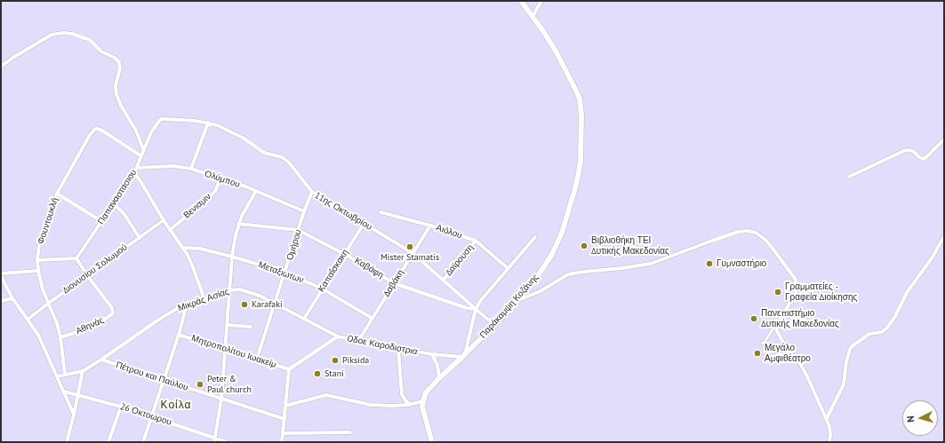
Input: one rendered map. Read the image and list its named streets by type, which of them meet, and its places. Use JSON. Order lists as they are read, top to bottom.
{
  "streets": {
    "main road": ["Παράκαμψη Κοζάνης"],
    "street": [
      "Ολύμπου",
      "Παπαναστασιου",
      "Βενιαμιν",
      "11ης Οκτωβρίου",
      "Φουντουκλή",
      "Αιόλου",
      "Ομήρου",
      "Δαϊρουση",
      "Καβάφη",
      "Διονυσίου Σολωμού",
      "Καπαΐσκακη",
      "Μεταξιωτων",
      "Δαβάκη",
      "Μικράς Ασίας",
      "Αθηνάς",
      "Oδοε Καροδιστρια",
      "Μητροπολίτου Ιωακείμ",
      "Πέτρου και Παύλου",
      "26 Οκτοωρου"
    ]
  },
  "crossings": [
    ["Ολύμπου", "Παπαναστασιου"],
    ["Ολύμπου", "Βενιαμιν"],
    ["Ολύμπου", "Ομήρου"],
    ["Παπαναστασιου", "11ης Οκτωβρίου"],
    ["Παπαναστασιου", "Φουντουκλή"],
    ["11ης Οκτωβρίου", "Ομήρου"],
    ["11ης Οκτωβρίου", "Δαϊρουση"],
    ["11ης Οκτωβρίου", "Καβάφη"],
    ["11ης Οκτωβρίου", "Καπαΐσκακη"],
    ["11ης Οκτωβρίου", "Δαβάκη"],
    ["Φουντουκλή", "Διονυσίου Σολωμού"],
    ["Φουντουκλή", "Μικράς Ασίας"],
    ["Φουντουκλή", "Αθηνάς"],
    ["Αιόλου", "Δαϊρουση"],
    ["Αιόλου", "Δαβάκη"],
    ["Ομήρου", "Καβάφη"],
    ["Ομήρου", "Μεταξιωτων"],
    ["Ομήρου", "Μικράς Ασίας"],
    ["Ομήρου", "Μητροπολίτου Ιωακείμ"],
    ["Καβάφη", "Καπαΐσκακη"],
    ["Καβάφη", "Δαβάκη"],
    ["Διονυσίου Σολωμού", "Αθηνάς"],
    ["Καπαΐσκακη", "Μεταξιωτων"],
    ["Καπαΐσκακη", "Μικράς Ασίας"],
    ["Μεταξιωτων", "Δαβάκη"],
    ["Δαβάκη", "Oδοε Καροδιστρια"],
    ["Μικράς Ασίας", "Oδοε Καροδιστρια"],
    ["Μικράς Ασίας", "Πέτρου και Παύλου"],
    ["Παράκαμψη Κοζάνης", "Oδοε Καροδιστρια"],
    ["Oδοε Καροδιστρια", "Μητροπολίτου Ιωακείμ"]
  ],
  "districts": ["Κοίλα"],
  "places": [
    "Βιβλιοθήκη ΤΕΙ Δυτικής Μακεδονίας",
    "Mister Stamatis",
    "Γυμναστήριο",
    "Γραμματείες - Γραφεία Διοίκησης",
    "Karafaki",
    "Πανεπιστήμιο Δυτικής Μακεδονίας",
    "Μεγάλο Αμφιθέατρο",
    "Piksida",
    "Stani",
    "Peter & Paul church"
  ],
  "north": "left"
}
